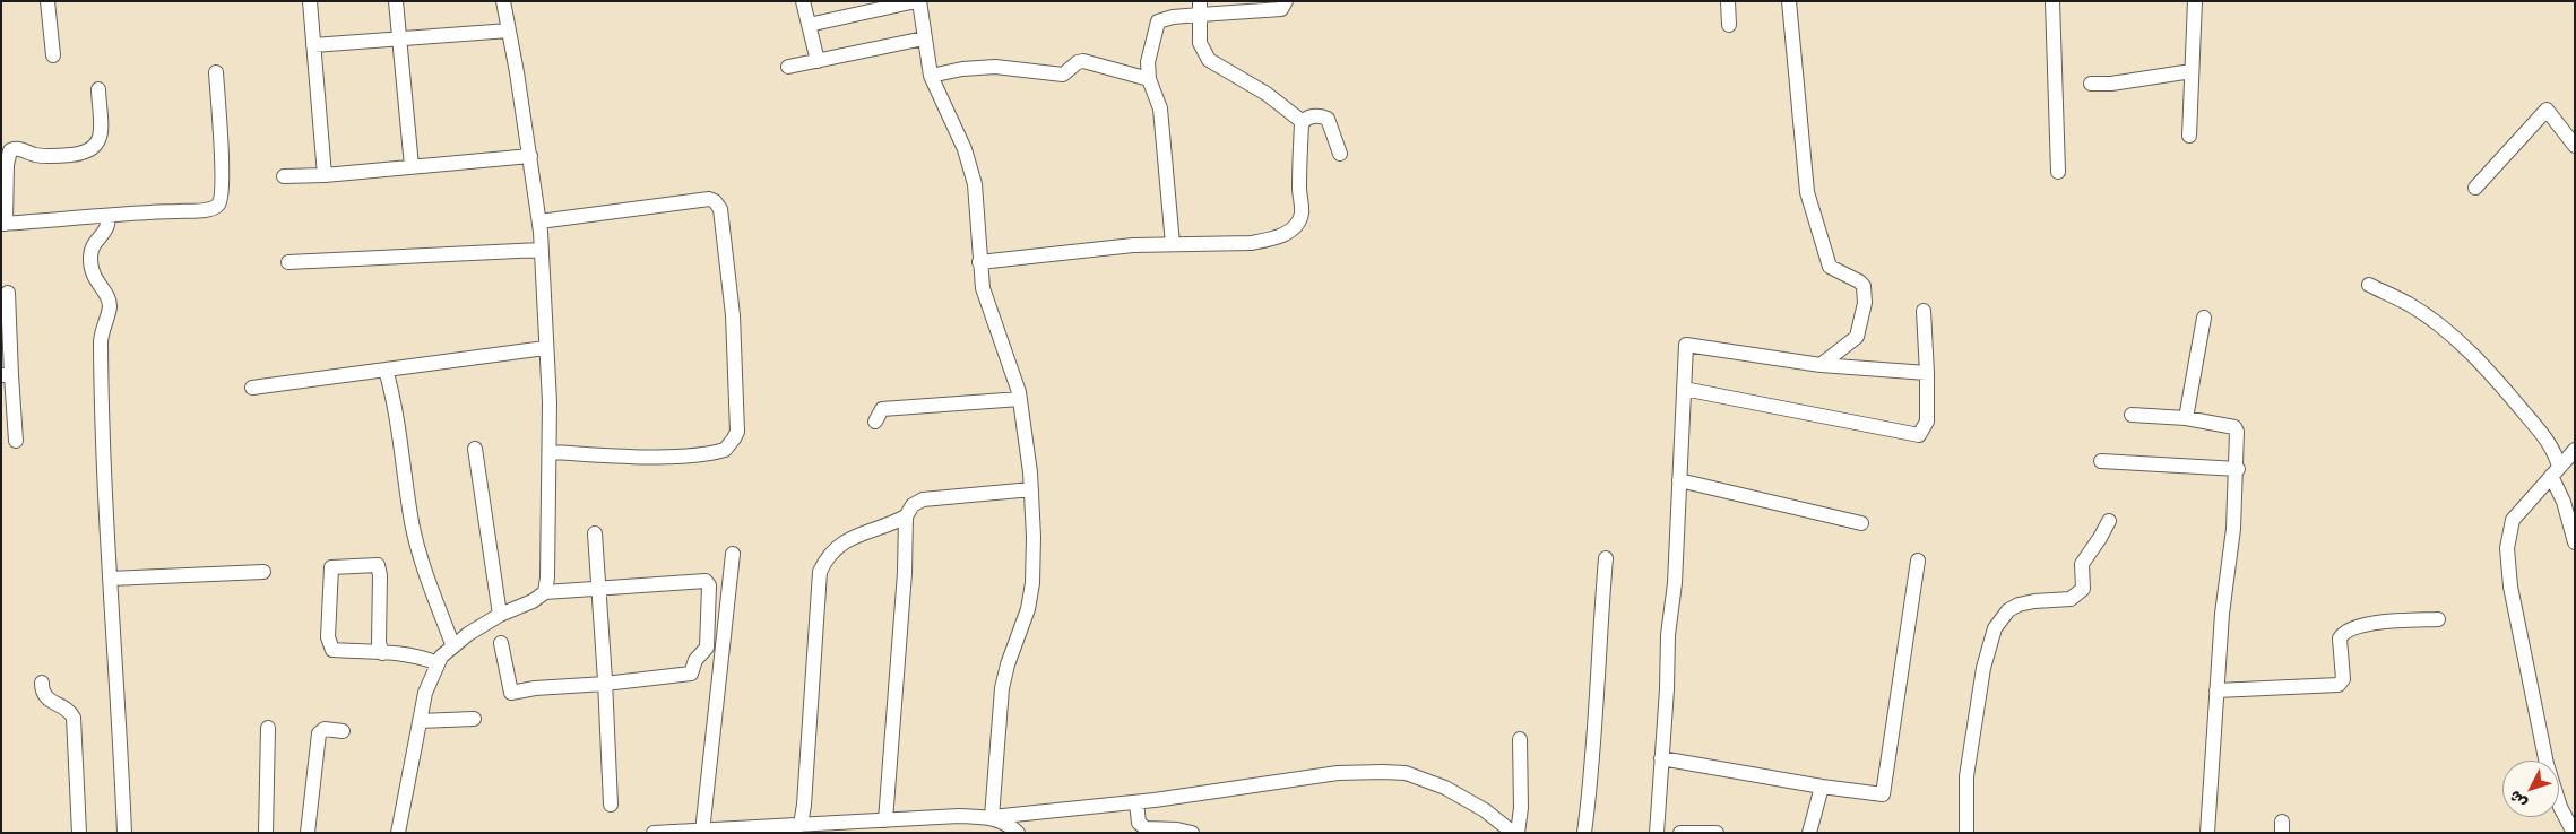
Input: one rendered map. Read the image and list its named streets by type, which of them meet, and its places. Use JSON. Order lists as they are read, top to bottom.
{
  "north": "bottom left"
}
